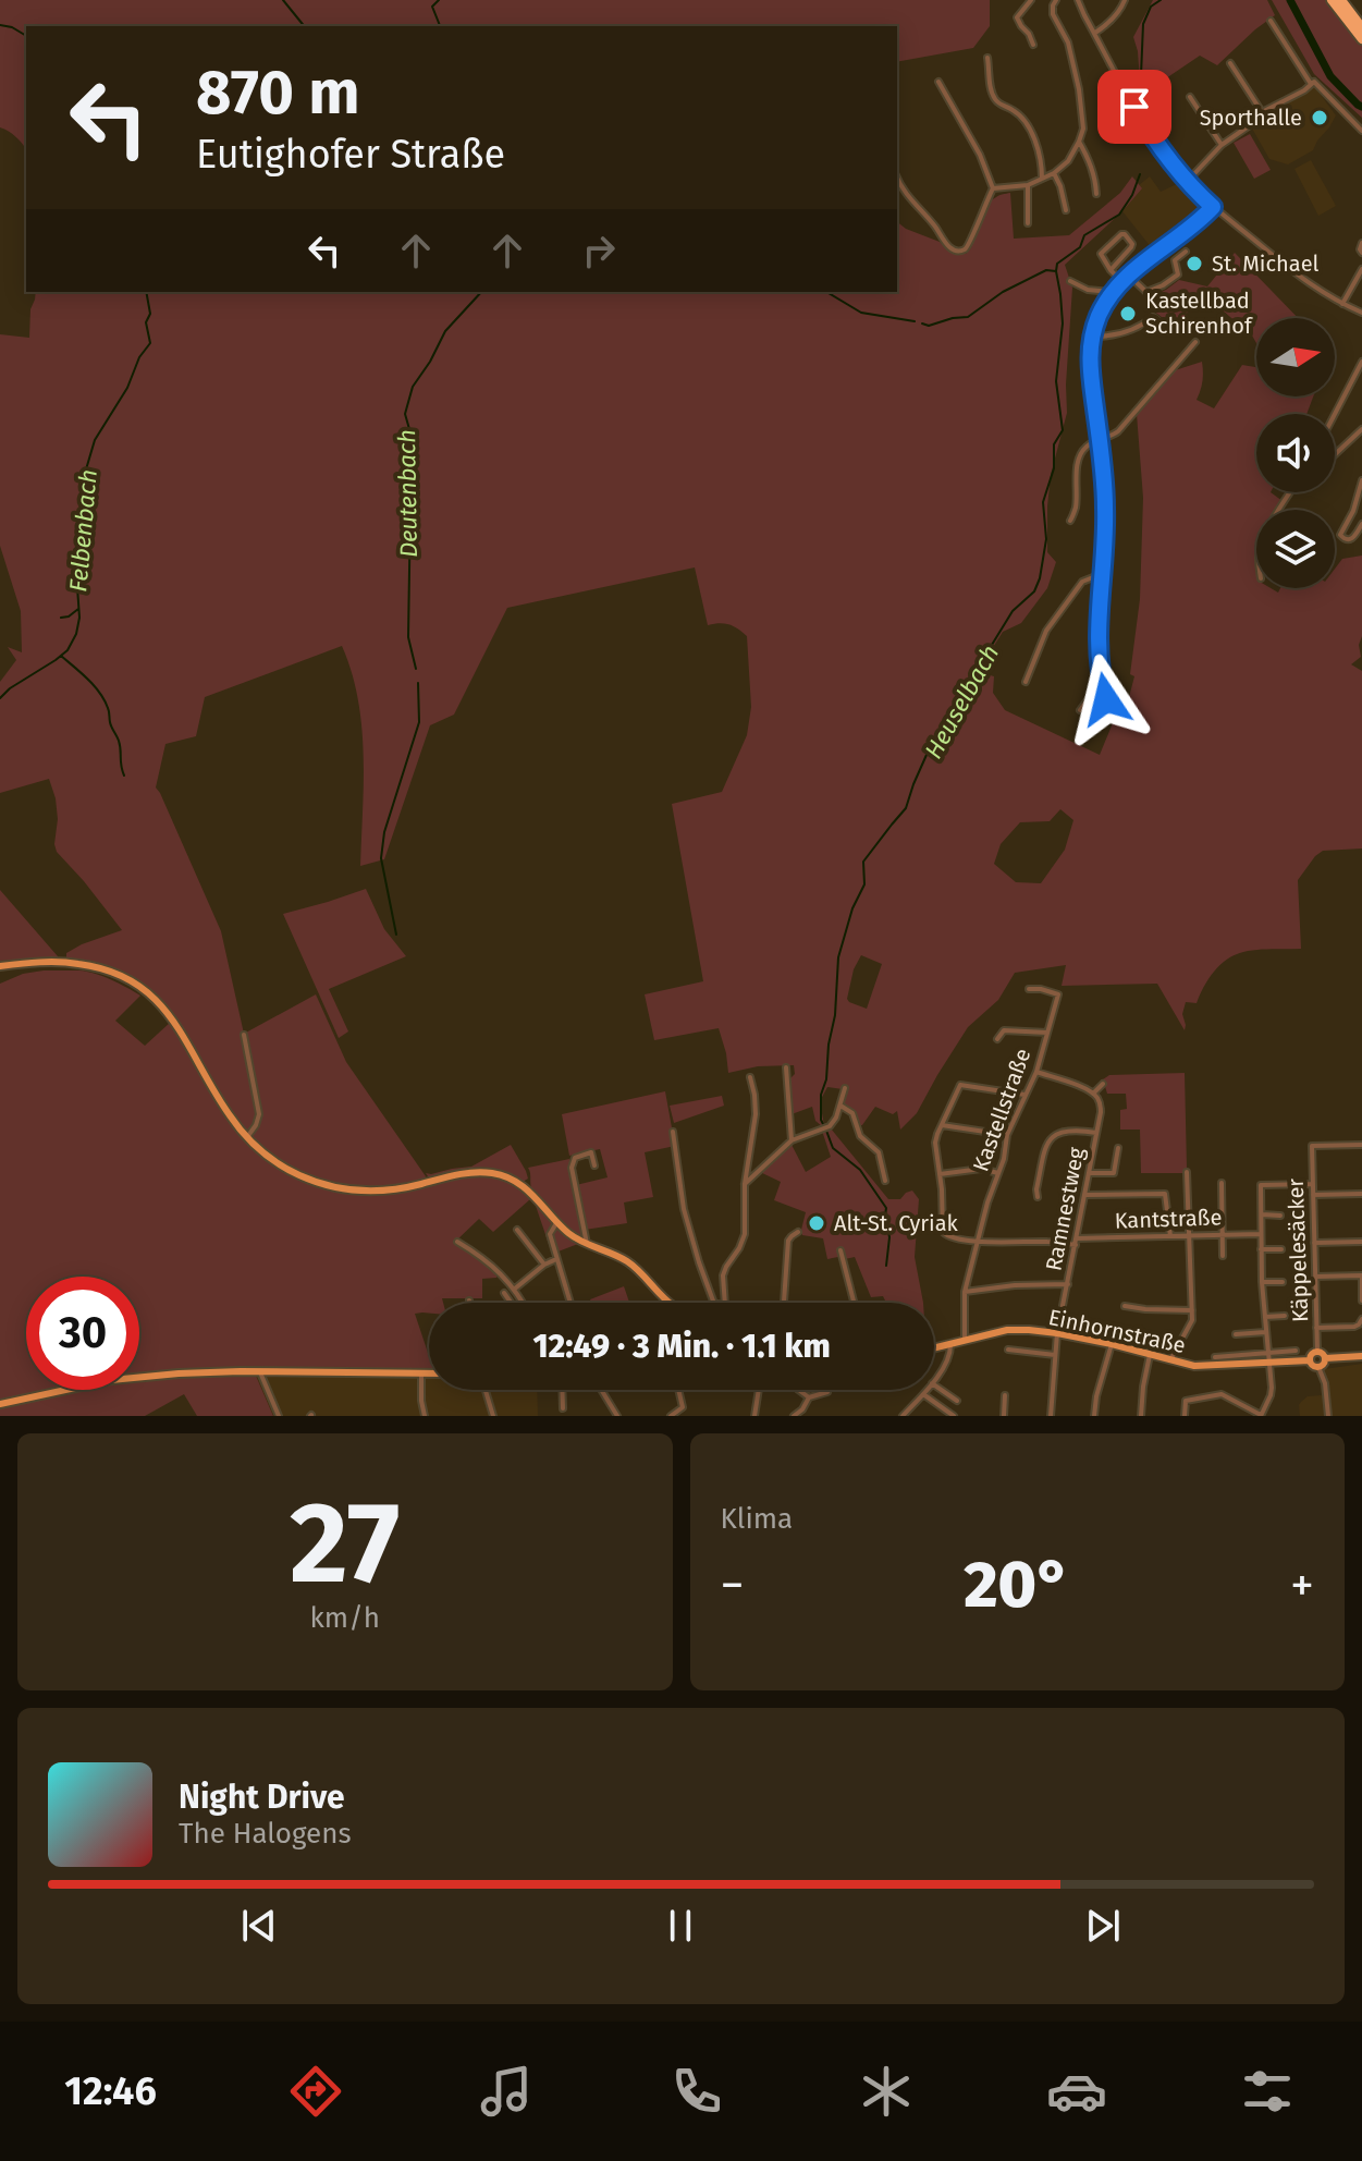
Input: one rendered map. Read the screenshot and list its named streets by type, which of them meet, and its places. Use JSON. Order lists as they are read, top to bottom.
{
  "streets": {
    "main road": ["Einhornstraße"],
    "street": [
      "Kastellstraße",
      "Ramnestweg",
      "Kantstraße",
      "Käppelesäcker"
    ]
  },
  "crossings": [
    ["Kastellstraße", "Kantstraße"],
    ["Kastellstraße", "Einhornstraße"],
    ["Ramnestweg", "Kantstraße"],
    ["Ramnestweg", "Einhornstraße"],
    ["Käppelesäcker", "Einhornstraße"]
  ],
  "water": ["Deutenbach", "Felbenbach", "Heuselbach"],
  "places": [
    "Sporthalle",
    "St. Michael",
    "Kastellbad Schirenhof",
    "Alt-St. Cyriak"
  ],
  "north": "right",
  "page": {
    "turn": ["870 m", "Eutighofer Straße"],
    "limit": "30",
    "trip": "12:49 · 3 Min. · 1.1 km",
    "tile": [
      ["27", "km/h"],
      "Klima"
    ],
    "heat": ["−", "20°", "+"],
    "song": ["Night Drive", "The Halogens"],
    "tabs": "12:46"
  }
}
